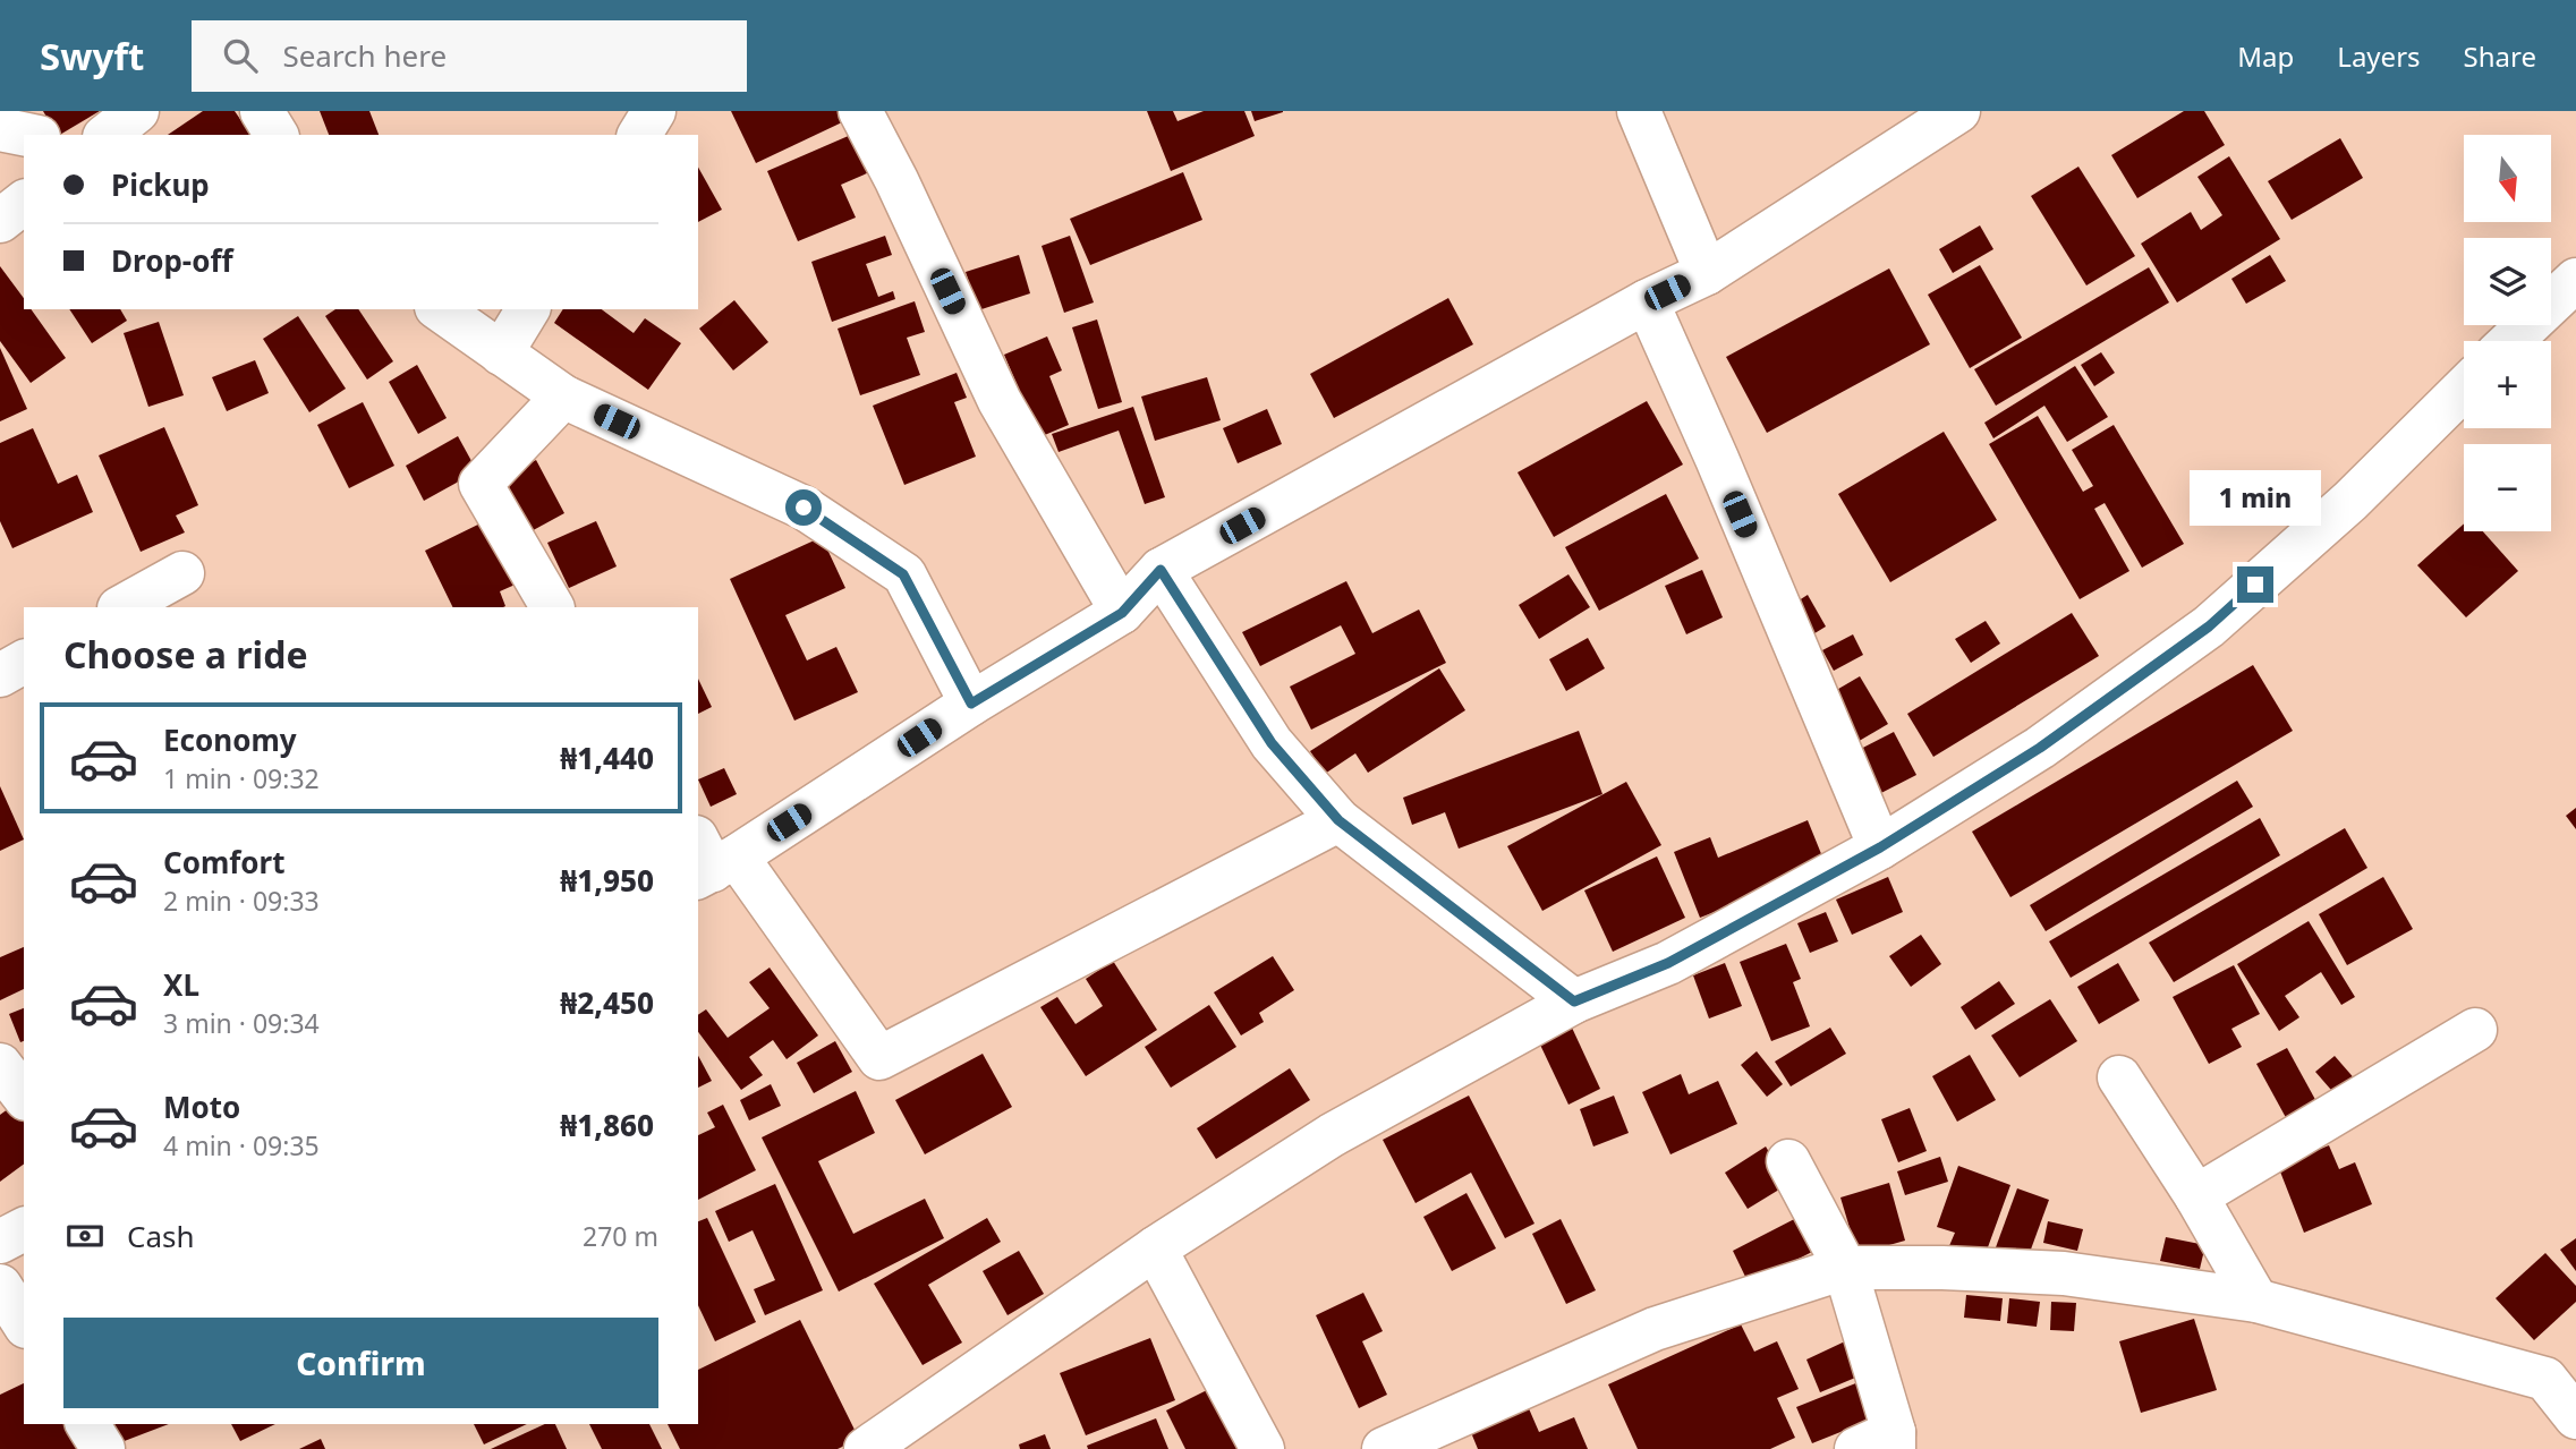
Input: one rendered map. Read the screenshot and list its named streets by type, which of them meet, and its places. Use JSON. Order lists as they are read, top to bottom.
{
  "north": "bottom",
  "page": {
    "header": "Swyft",
    "search": "Search here",
    "nav": ["Map", "Layers", "Share"],
    "map_buttons": ["+", "−"],
    "banner": ["Pickup", "Drop-off"],
    "bubble": "1 min",
    "heading": "Choose a ride",
    "list": [
      {
        "name": "Economy",
        "note": "1 min · 09:32",
        "value": "₦1,440"
      },
      {
        "name": "Comfort",
        "note": "2 min · 09:33",
        "value": "₦1,950"
      },
      {
        "name": "XL",
        "note": "3 min · 09:34",
        "value": "₦2,450"
      },
      {
        "name": "Moto",
        "note": "4 min · 09:35",
        "value": "₦1,860"
      }
    ],
    "pay": ["Cash", "270 m"],
    "buttons": "Confirm"
  }
}
